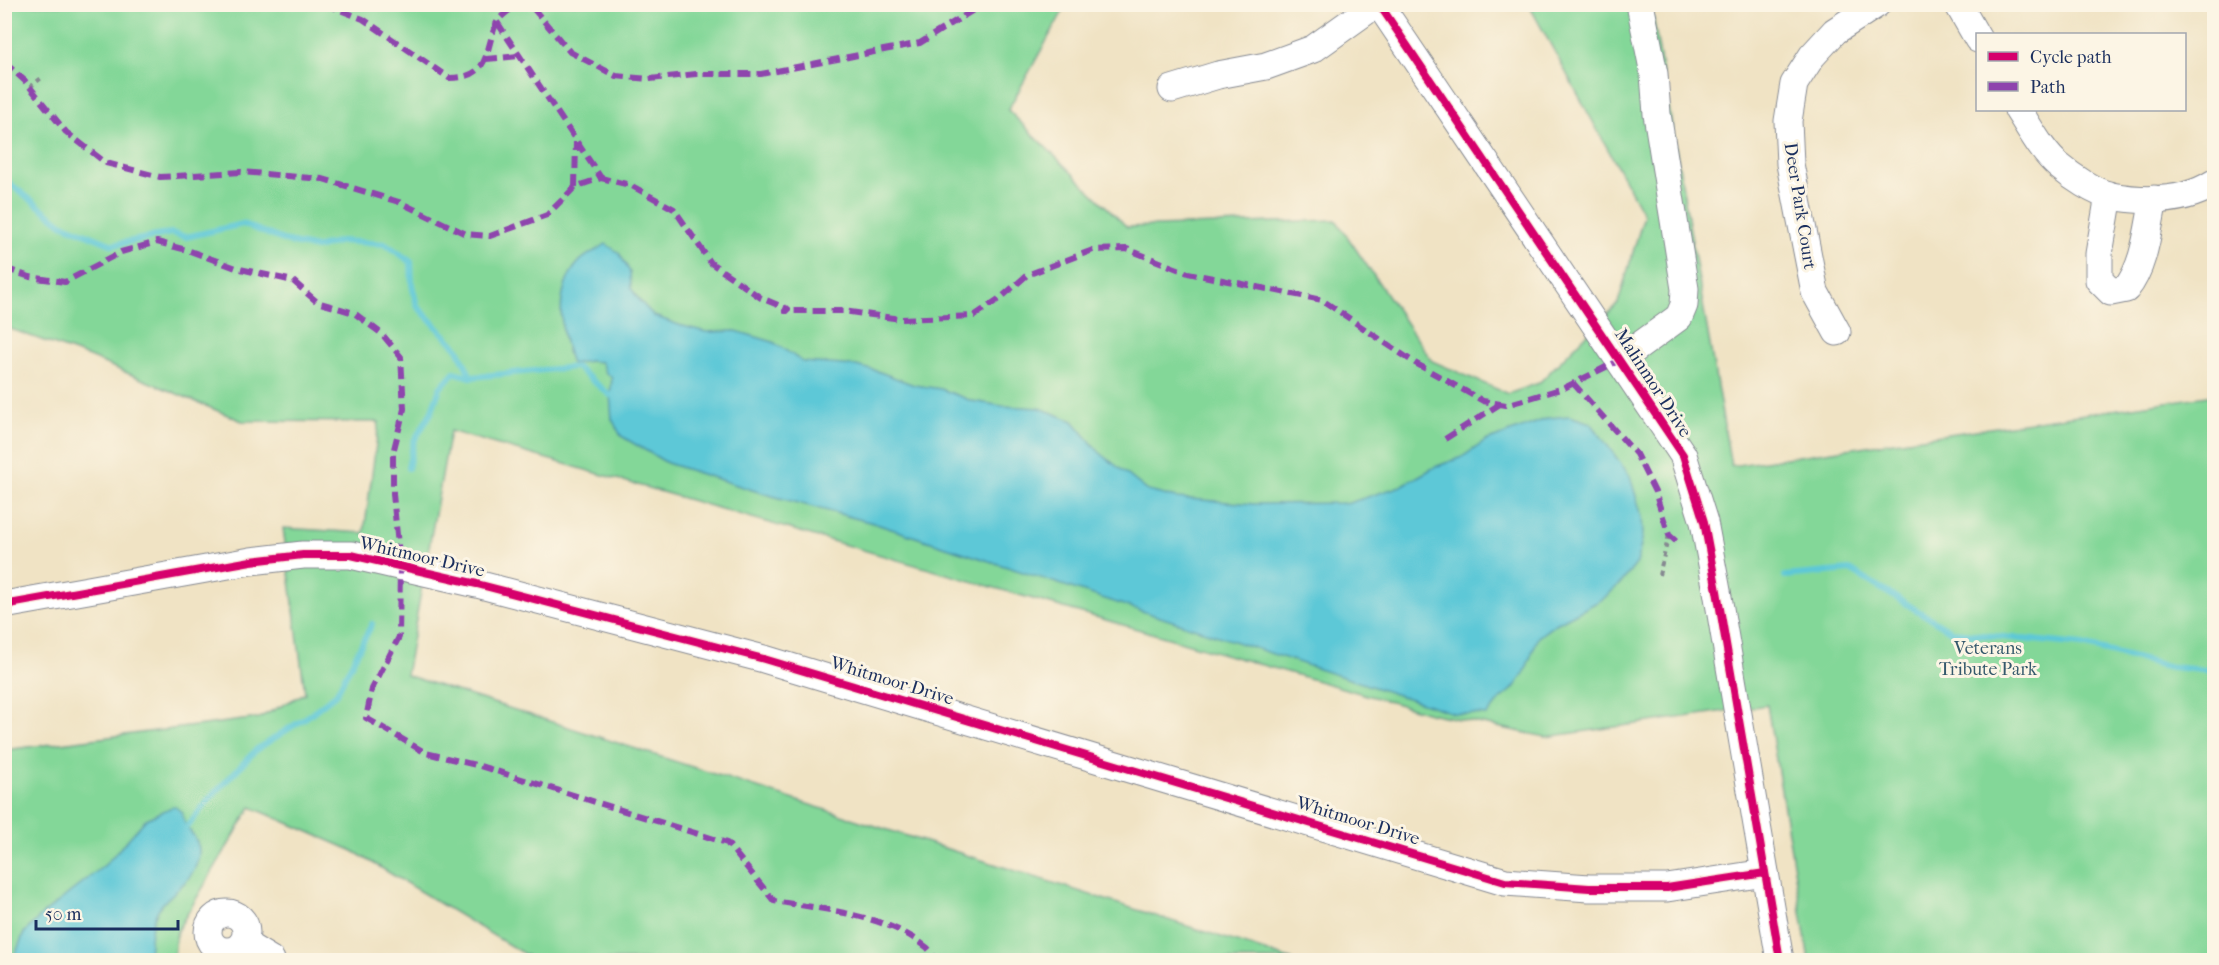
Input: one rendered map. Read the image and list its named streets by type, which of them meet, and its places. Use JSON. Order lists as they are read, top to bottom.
{
  "streets": {
    "street": ["Deer Park Court", "Malinmor Drive", "Whitmoor Drive"]
  },
  "crossings": [
    ["Malinmor Drive", "Whitmoor Drive"]
  ],
  "parks": ["Veterans Tribute Park"],
  "legend": ["Cycle path", "Path"],
  "scale_bar": "50 m"
}
